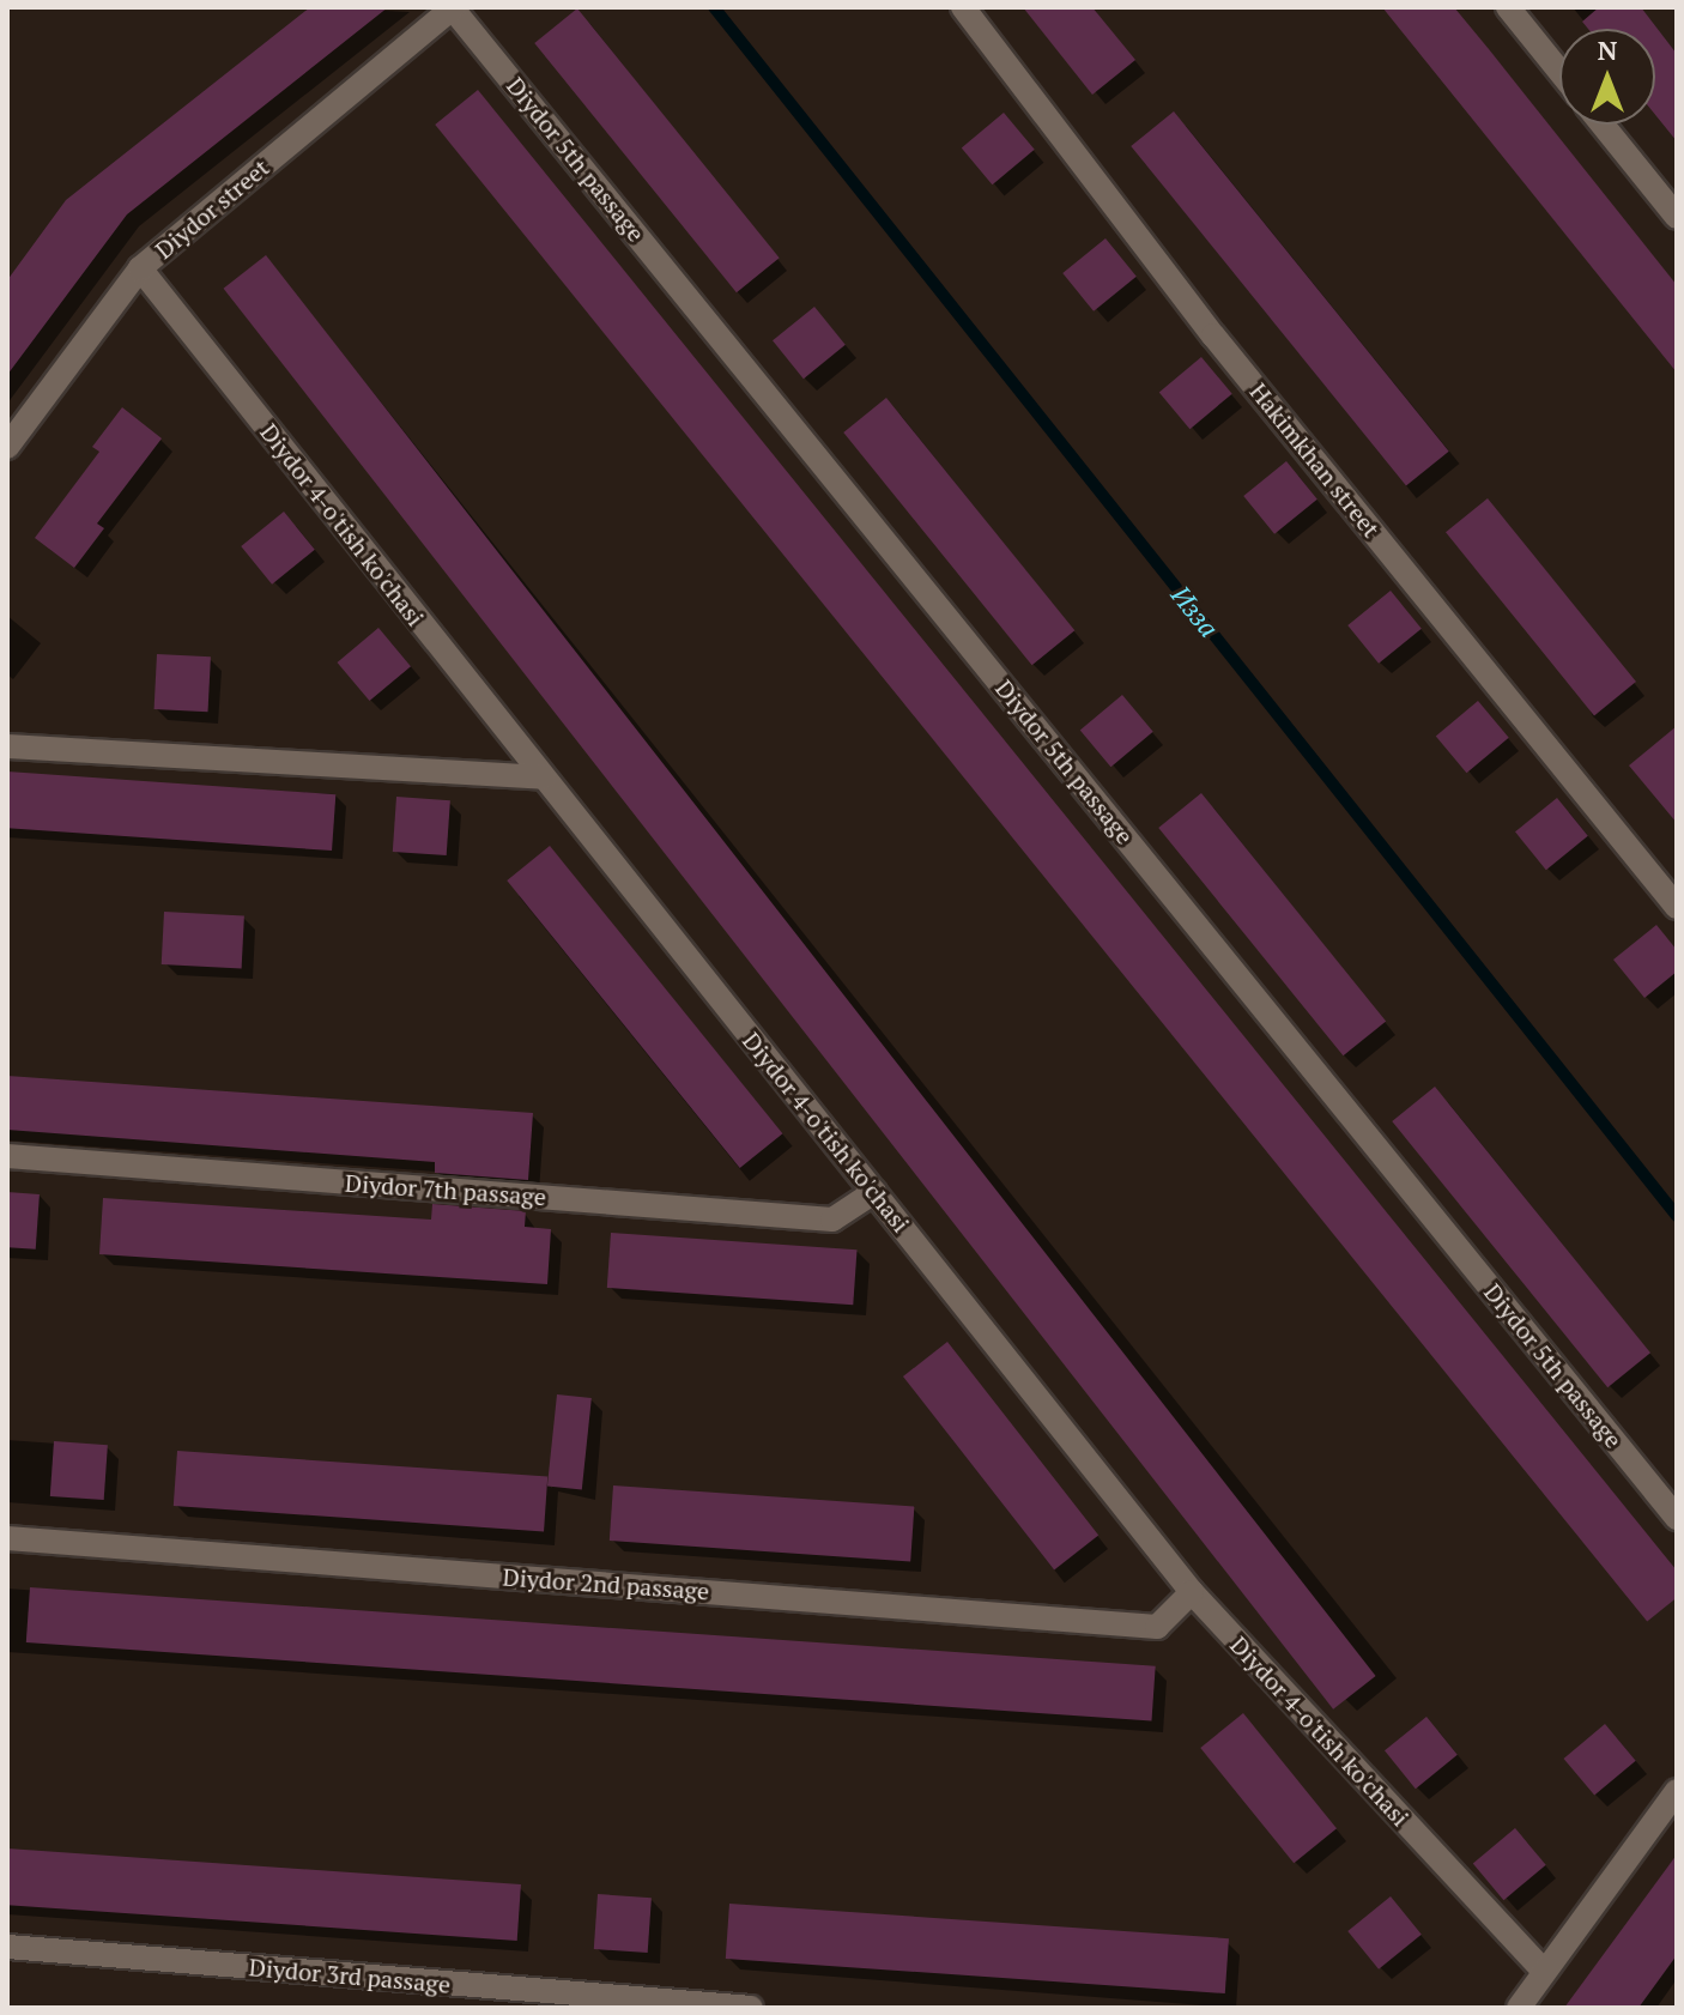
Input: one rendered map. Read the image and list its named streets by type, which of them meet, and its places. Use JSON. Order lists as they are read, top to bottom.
{
  "streets": {
    "street": [
      "Diydor 5th passage",
      "Diydor street",
      "Hakimkhаn street",
      "Diydor 4-o'tish ko'chasi",
      "Diydor 7th passage",
      "Diydor 2nd passage",
      "Diydor 3rd passage"
    ]
  },
  "crossings": [
    ["Diydor 5th passage", "Diydor street"],
    ["Diydor street", "Diydor 4-o'tish ko'chasi"],
    ["Diydor 4-o'tish ko'chasi", "Diydor 7th passage"],
    ["Diydor 4-o'tish ko'chasi", "Diydor 2nd passage"]
  ],
  "water": ["Изза"],
  "north": "top"
}
